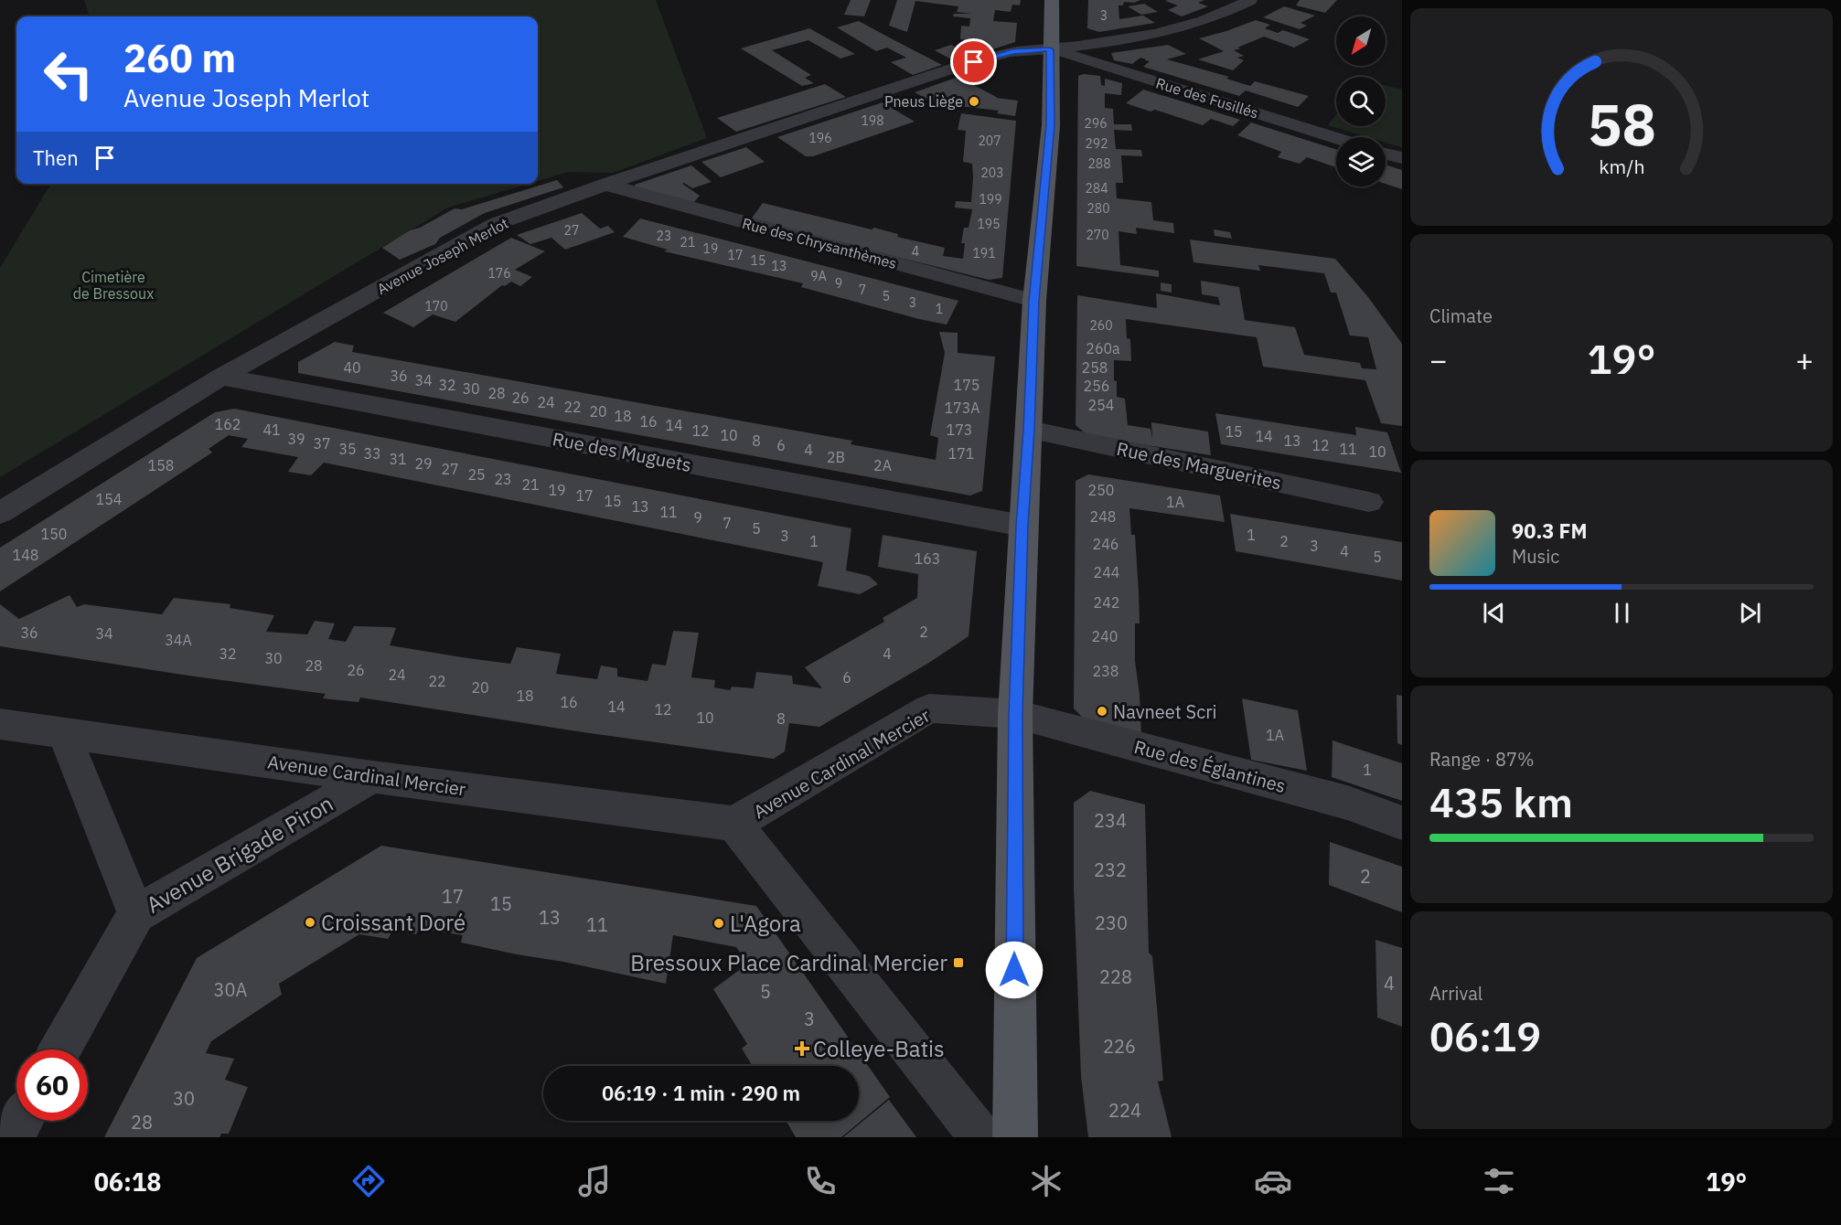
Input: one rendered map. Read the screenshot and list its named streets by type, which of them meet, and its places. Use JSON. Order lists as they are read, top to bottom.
{
  "streets": {
    "street": [
      "Rue des Fusillés",
      "Rue des Chrysanthèmes",
      "Avenue Joseph Merlot",
      "Rue des Muguets",
      "Rue des Marguerites",
      "Avenue Cardinal Mercier",
      "Rue des Églantines",
      "Avenue Brigade Piron"
    ]
  },
  "crossings": [
    ["Rue des Fusillés", "Avenue Joseph Merlot"],
    ["Rue des Chrysanthèmes", "Avenue Joseph Merlot"],
    ["Avenue Joseph Merlot", "Rue des Muguets"],
    ["Avenue Cardinal Mercier", "Rue des Églantines"],
    ["Avenue Cardinal Mercier", "Avenue Brigade Piron"]
  ],
  "parks": ["Cimetière de Bressoux"],
  "places": {
    "other": [
      "Pneus Liège",
      "Navneet Scri",
      "Croissant Doré",
      "L'Agora"
    ],
    "transit": ["Bressoux Place Cardinal Mercier"],
    "health": ["Colleye-Batis"]
  },
  "house_numbers": [
    "3",
    "198",
    "296",
    "196",
    "207",
    "292",
    "288",
    "203",
    "284",
    "199",
    "280",
    "195",
    "27",
    "270",
    "23",
    "21",
    "19",
    "4",
    "191",
    "17",
    "15",
    "13",
    "176",
    "9A",
    "9",
    "7",
    "5",
    "3",
    "170",
    "1",
    "260",
    "260a",
    "40",
    "258",
    "36",
    "34",
    "32",
    "175",
    "256",
    "30",
    "28",
    "26",
    "24",
    "254",
    "22",
    "173A",
    "20",
    "18",
    "16",
    "162",
    "14",
    "41",
    "173",
    "12",
    "15",
    "10",
    "14",
    "39",
    "8",
    "13",
    "37",
    "6",
    "12",
    "35",
    "11",
    "4",
    "10",
    "33",
    "171",
    "2B",
    "31",
    "29",
    "158",
    "2A",
    "27",
    "25",
    "23",
    "21",
    "19",
    "250",
    "17",
    "154",
    "15",
    "1A",
    "13",
    "11",
    "248",
    "9",
    "7",
    "5",
    "150",
    "1",
    "3",
    "1",
    "2",
    "246",
    "3",
    "4",
    "148",
    "5",
    "163",
    "244",
    "242",
    "2",
    "36",
    "34",
    "240",
    "34A",
    "32",
    "4",
    "30",
    "28",
    "26",
    "238",
    "24",
    "6",
    "22",
    "20",
    "18",
    "16",
    "14",
    "12",
    "10",
    "8",
    "1A",
    "1",
    "234",
    "232",
    "2",
    "17",
    "15",
    "13",
    "230",
    "11",
    "228",
    "4",
    "30A",
    "5",
    "3",
    "226",
    "30",
    "224",
    "28"
  ],
  "north": "bottom left",
  "page": {
    "turn": ["260 m", "Avenue Joseph Merlot"],
    "then": "Then",
    "tile": [
      "Climate",
      ["Range · 87%", "435 km"],
      ["Arrival", "06:19"]
    ],
    "heat": ["−", "19°", "+"],
    "song": ["90.3 FM", "Music"],
    "limit": "60",
    "trip": "06:19 · 1 min · 290 m",
    "tabs": ["06:18", "19°"],
    "gauge": ["58", "km/h"]
  }
}
